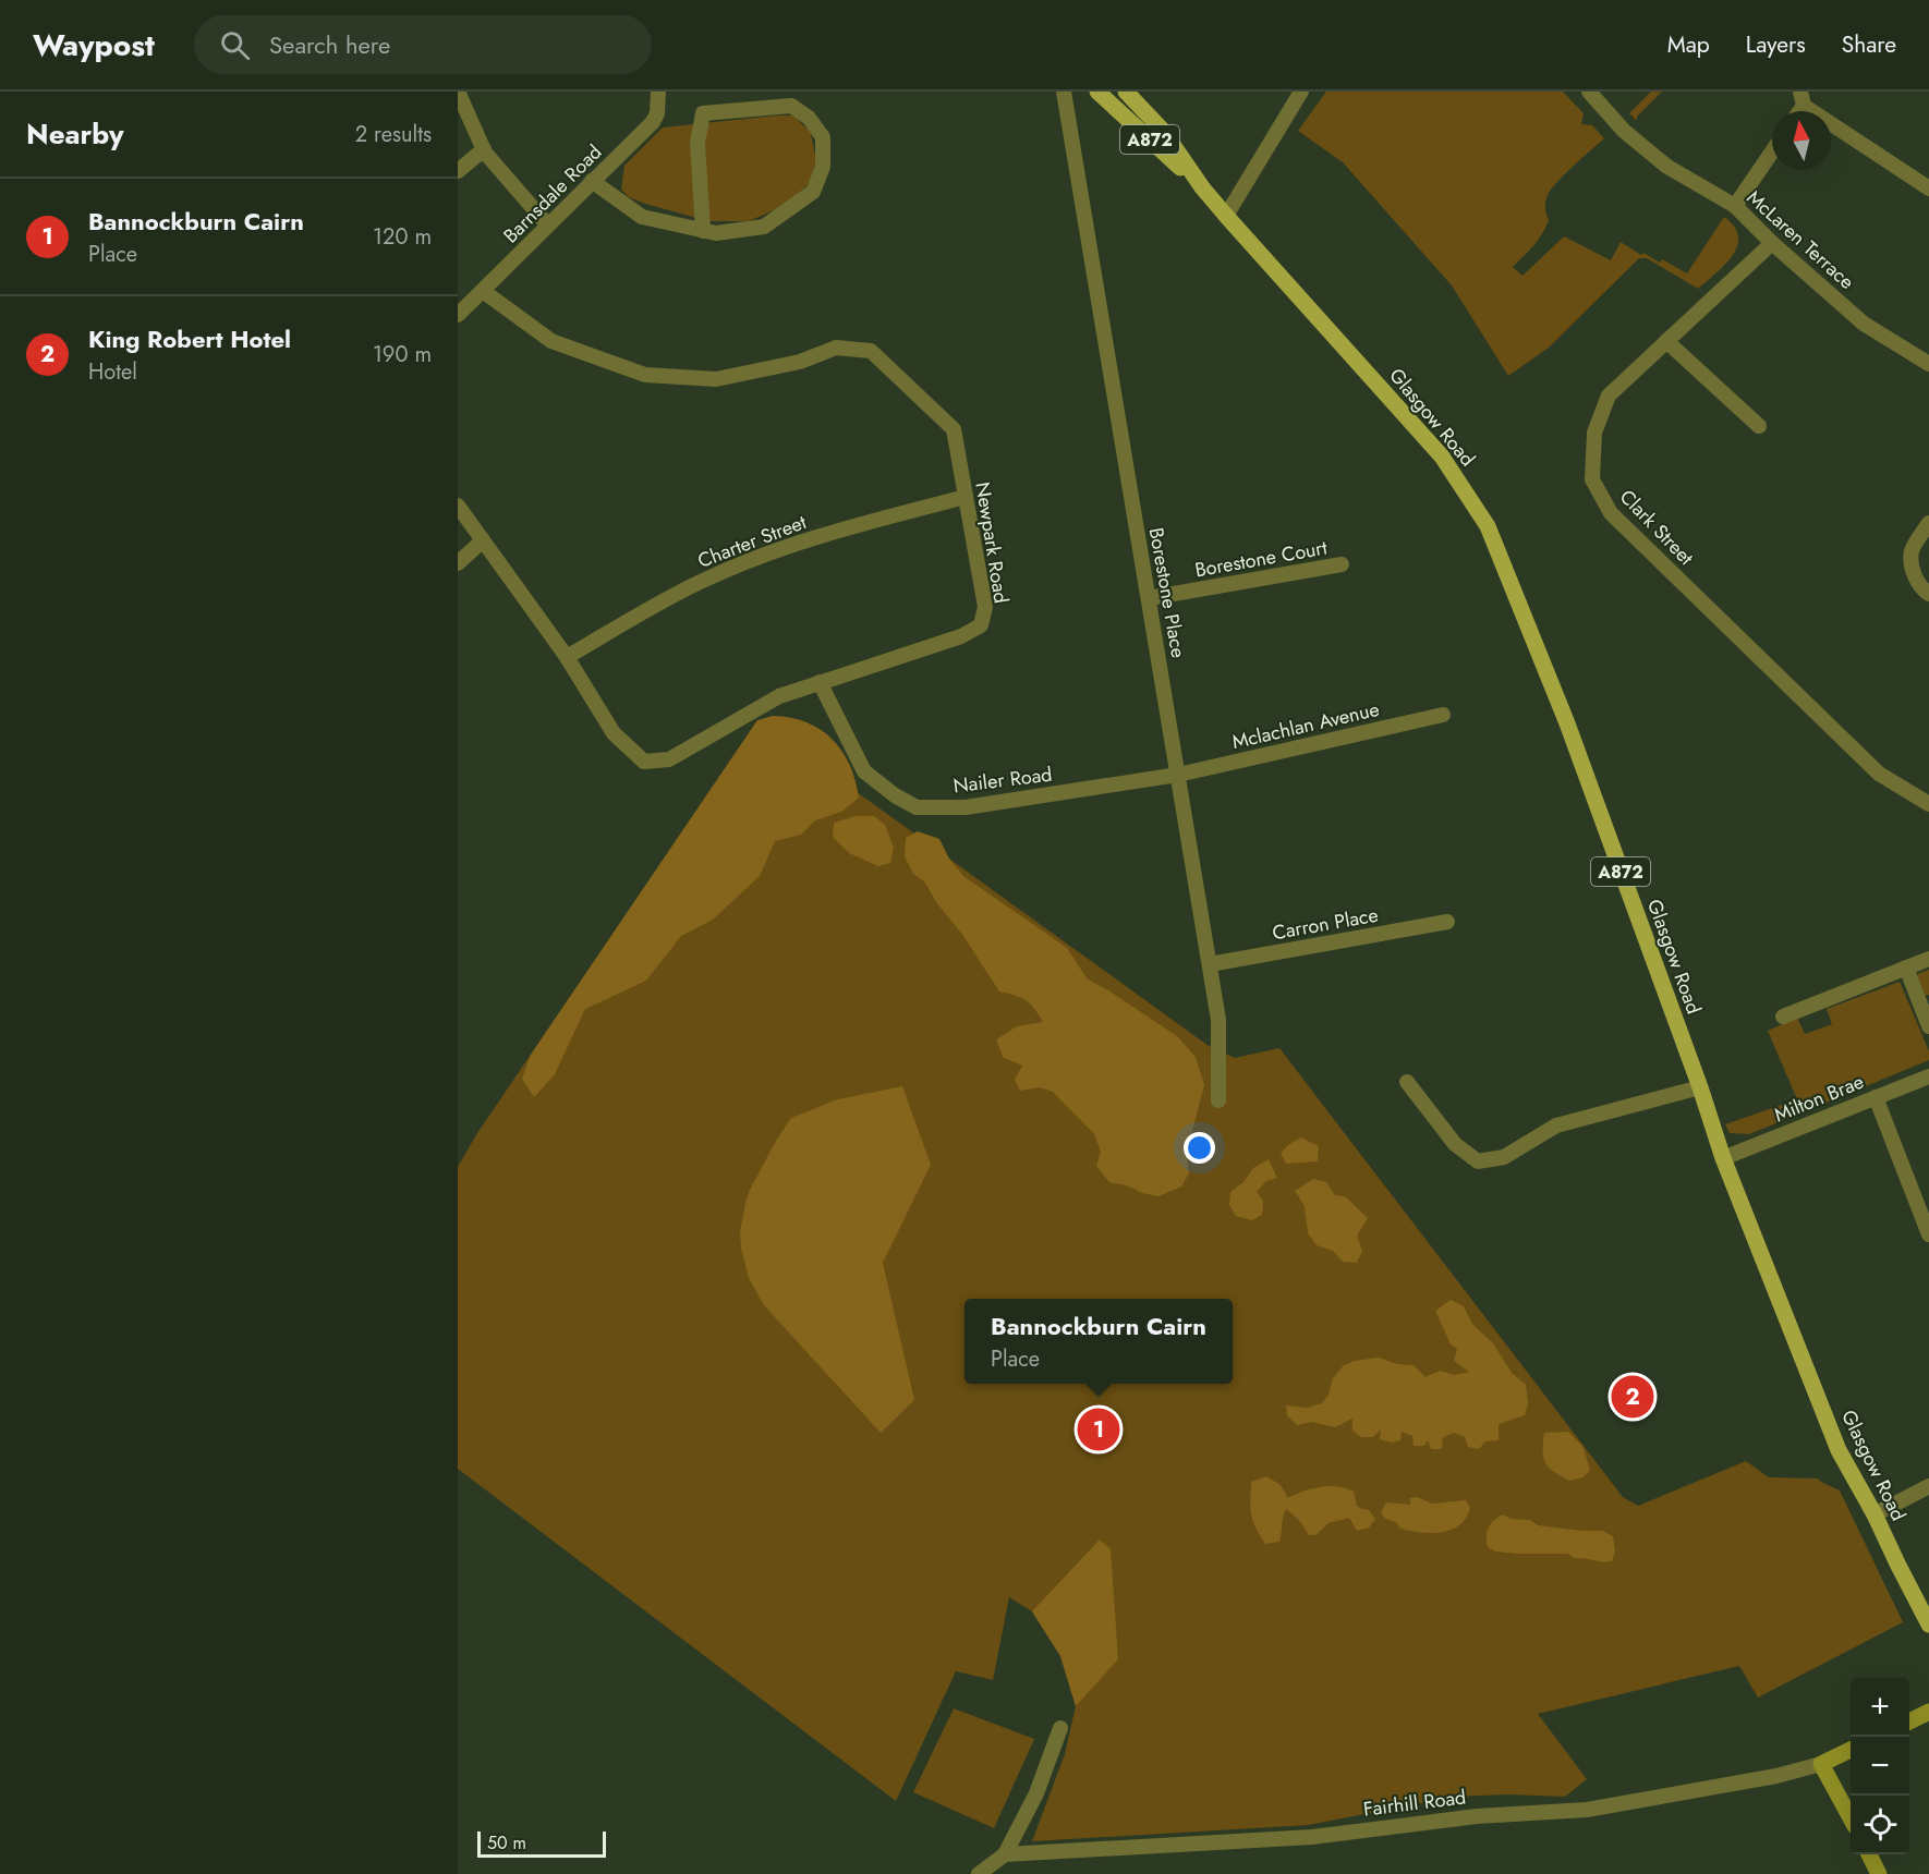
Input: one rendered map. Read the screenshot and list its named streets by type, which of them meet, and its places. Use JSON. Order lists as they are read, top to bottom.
{
  "streets": {
    "main road": ["A872", "Glasgow Road"],
    "street": [
      "Barnsdale Road",
      "McLaren Terrace",
      "Clark Street",
      "Charter Street",
      "Newpark Road",
      "Borestone Court",
      "Borestone Place",
      "Mclachlan Avenue",
      "Nailer Road",
      "Carron Place",
      "Milton Brae",
      "Fairhill Road"
    ]
  },
  "crossings": [
    ["Barnsdale Road", "Newpark Road"],
    ["McLaren Terrace", "Clark Street"],
    ["Glasgow Road", "Milton Brae"],
    ["Charter Street", "Newpark Road"],
    ["Newpark Road", "Nailer Road"],
    ["Borestone Court", "Borestone Place"],
    ["Borestone Place", "Mclachlan Avenue"],
    ["Borestone Place", "Nailer Road"],
    ["Borestone Place", "Carron Place"],
    ["Mclachlan Avenue", "Nailer Road"]
  ],
  "scale_bar": "50 m",
  "north": "top",
  "page": {
    "header": "Waypost",
    "search": "Search here",
    "nav": ["Map", "Layers", "Share"],
    "heading": ["Nearby", "2 results"],
    "list": [
      {
        "mark": "1",
        "name": "Bannockburn Cairn",
        "note": "Place",
        "value": "120 m"
      },
      {
        "mark": "2",
        "name": "King Robert Hotel",
        "note": "Hotel",
        "value": "190 m"
      }
    ],
    "popup": ["Bannockburn Cairn", "Place"],
    "pins": ["2", "1"],
    "map_buttons": ["+", "−"],
    "scale": "50 m"
  }
}
